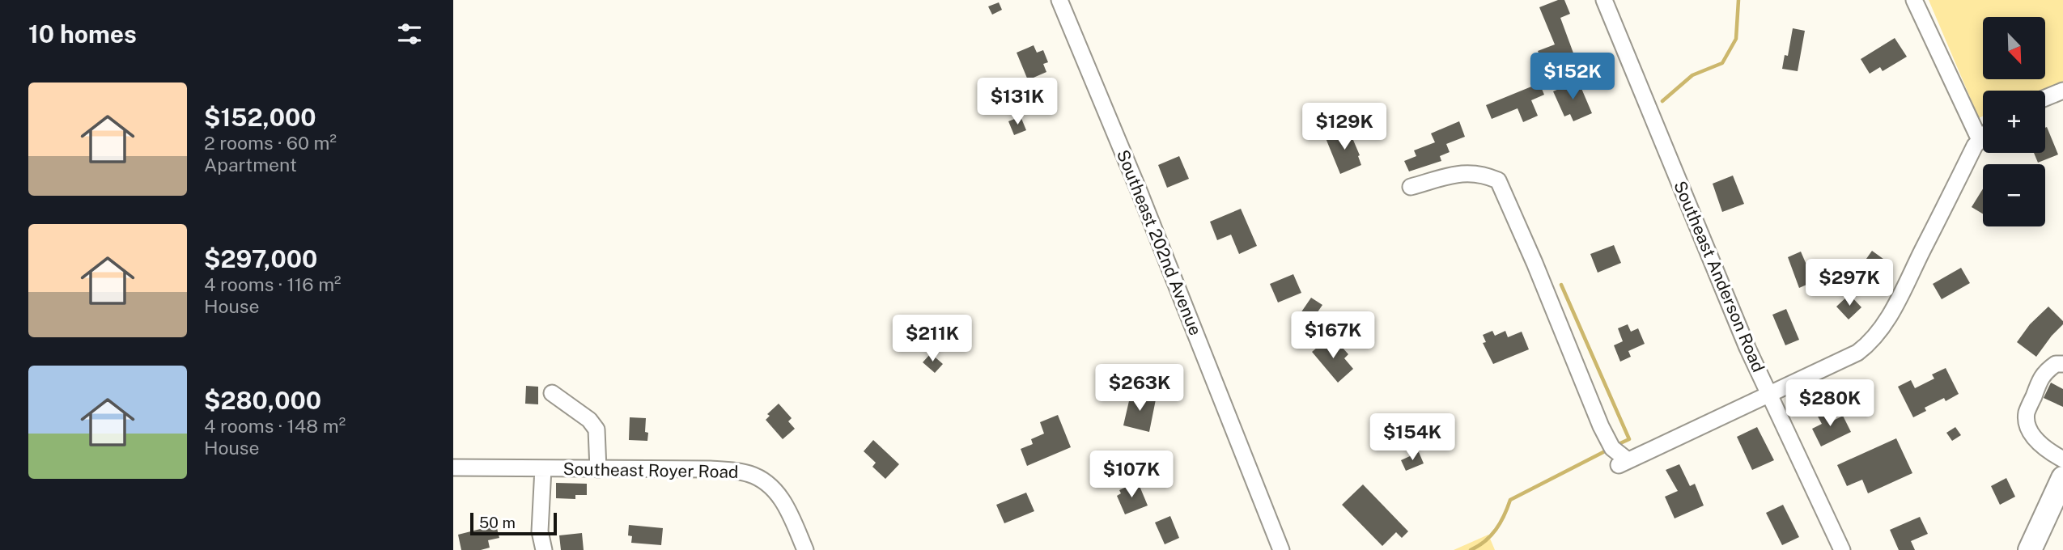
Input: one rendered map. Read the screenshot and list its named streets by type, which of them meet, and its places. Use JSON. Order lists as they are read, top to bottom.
{
  "streets": {
    "street": ["Southeast 202nd Avenue", "Southeast Anderson Road", "Southeast Royer Road"]
  },
  "scale_bar": "50 m",
  "north": "bottom right",
  "page": {
    "heading": "10 homes",
    "map_buttons": ["+", "−"],
    "price": [
      "$152K",
      "$131K",
      "$129K",
      "$297K",
      "$167K",
      "$211K",
      "$263K",
      "$280K",
      "$154K",
      "$107K"
    ],
    "list": [
      {
        "name": "$152,000",
        "note": "2 rooms · 60 m² · Apartment"
      },
      {
        "name": "$297,000",
        "note": "4 rooms · 116 m² · House"
      },
      {
        "name": "$280,000",
        "note": "4 rooms · 148 m² · House"
      }
    ],
    "scale": "50 m"
  }
}
